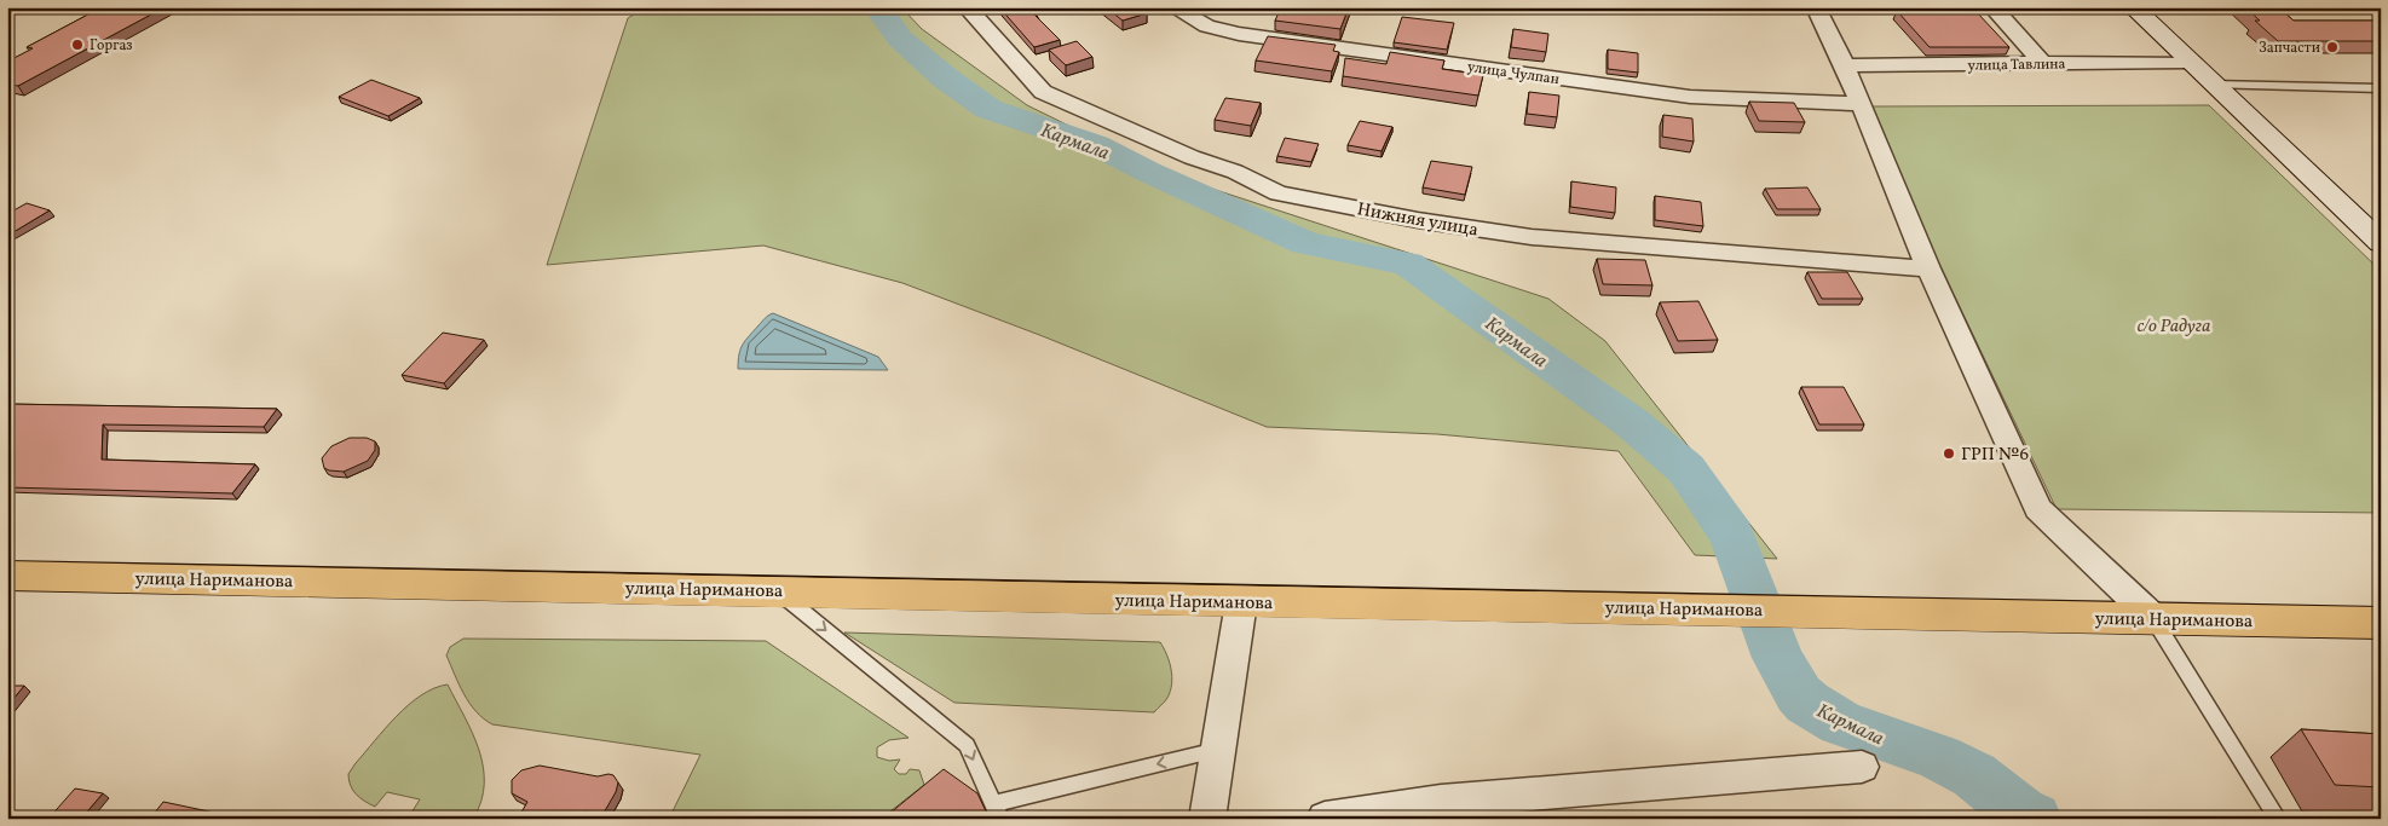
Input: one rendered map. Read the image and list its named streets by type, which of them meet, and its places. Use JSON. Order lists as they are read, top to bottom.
{
  "streets": {
    "main road": ["улица Нариманова"],
    "street": ["улица Тавлина", "улица Чулпан", "Нижняя улица"]
  },
  "water": ["Кармала"],
  "parks": ["с/о Радуга"],
  "places": ["Горгаз", "Запчасти", "ГРП №6"]
}
